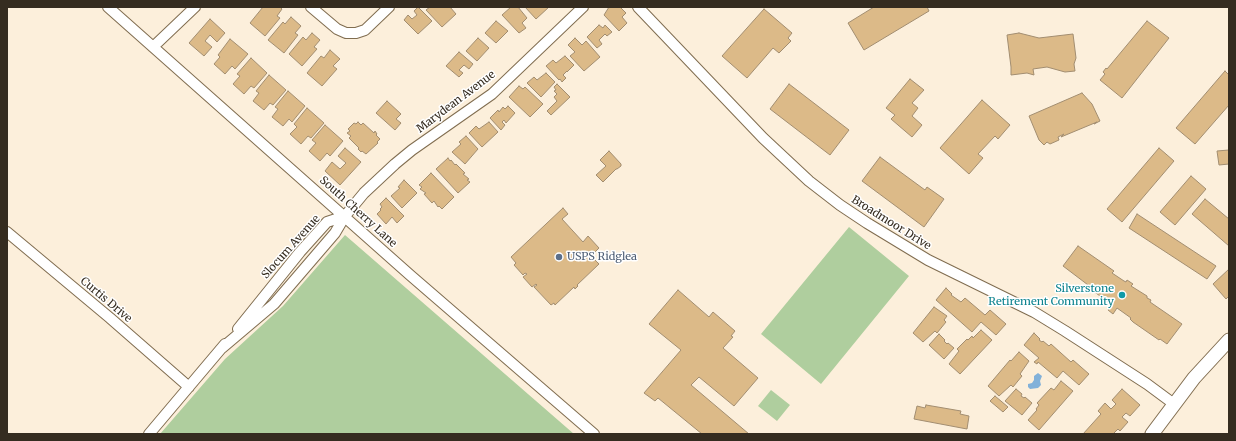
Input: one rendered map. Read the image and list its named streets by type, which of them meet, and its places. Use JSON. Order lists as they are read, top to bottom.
{
  "streets": {
    "street": [
      "Marydean Avenue",
      "South Cherry Lane",
      "Broadmoor Drive",
      "Slocum Avenue",
      "Curtis Drive"
    ]
  },
  "crossings": [
    ["Marydean Avenue", "South Cherry Lane"],
    ["Marydean Avenue", "Slocum Avenue"],
    ["South Cherry Lane", "Slocum Avenue"],
    ["Slocum Avenue", "Curtis Drive"]
  ],
  "places": ["USPS Ridglea", "Silverstone Retirement Community"]
}
